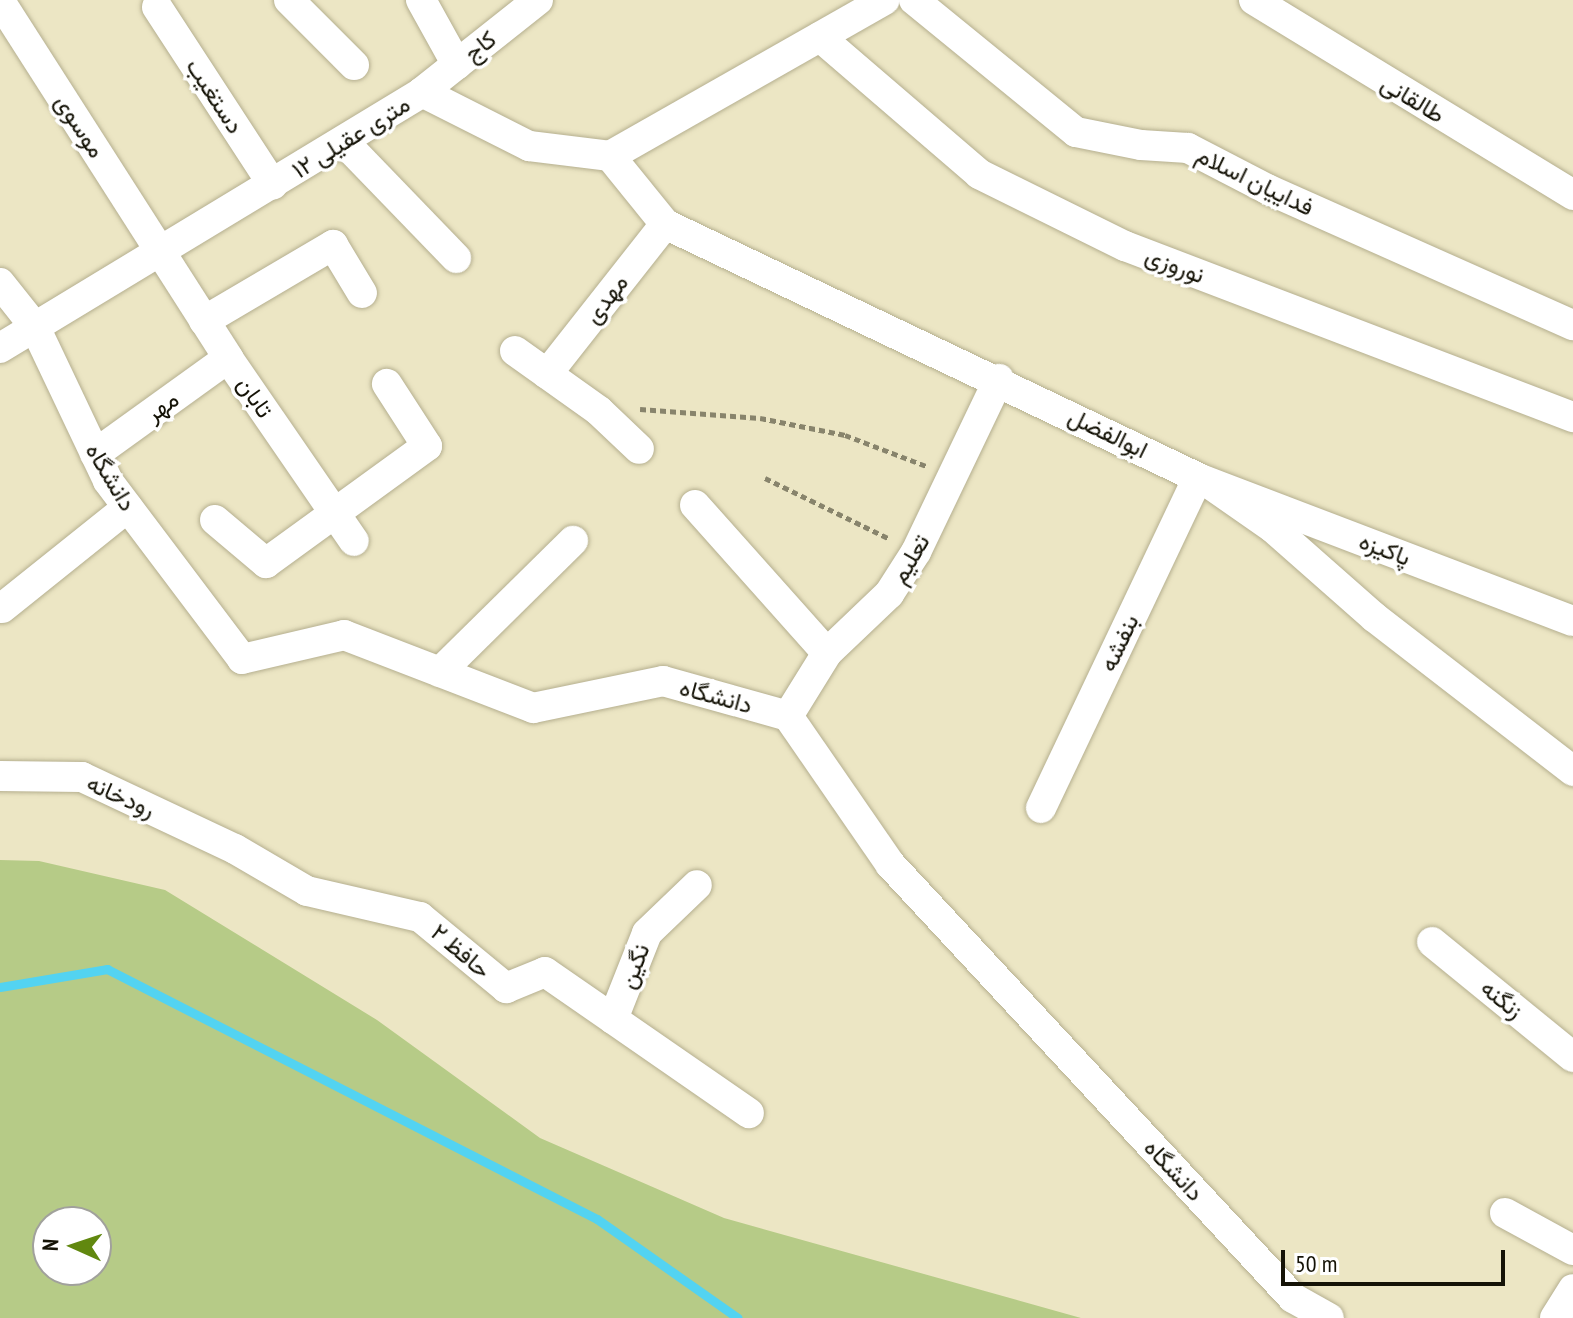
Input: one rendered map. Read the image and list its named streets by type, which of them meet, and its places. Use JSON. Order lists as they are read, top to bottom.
{
  "streets": {
    "street": [
      "کاج",
      "دستغیب",
      "طالقانی",
      "موسوی",
      "۱۲ متری عقیلی",
      "فداییان اسلام",
      "نوروزی",
      "مهدی",
      "تابان",
      "مهر",
      "ابوالفضل",
      "دانشگاه",
      "پاکیزه",
      "تعلیم",
      "بنفشه",
      "رودخانه",
      "حافظ ۲",
      "نگین",
      "زنگنه"
    ]
  },
  "crossings": [
    ["کاج", "۱۲ متری عقیلی"],
    ["دستغیب", "۱۲ متری عقیلی"],
    ["موسوی", "۱۲ متری عقیلی"],
    ["موسوی", "تابان"],
    ["۱۲ متری عقیلی", "تابان"],
    ["۱۲ متری عقیلی", "ابوالفضل"],
    ["۱۲ متری عقیلی", "دانشگاه"],
    ["مهدی", "ابوالفضل"],
    ["تابان", "مهر"],
    ["مهر", "دانشگاه"],
    ["ابوالفضل", "پاکیزه"],
    ["ابوالفضل", "تعلیم"],
    ["ابوالفضل", "بنفشه"],
    ["دانشگاه", "تعلیم"],
    ["پاکیزه", "بنفشه"],
    ["رودخانه", "حافظ ۲"],
    ["حافظ ۲", "نگین"]
  ],
  "scale_bar": "50 m",
  "north": "left"
}
